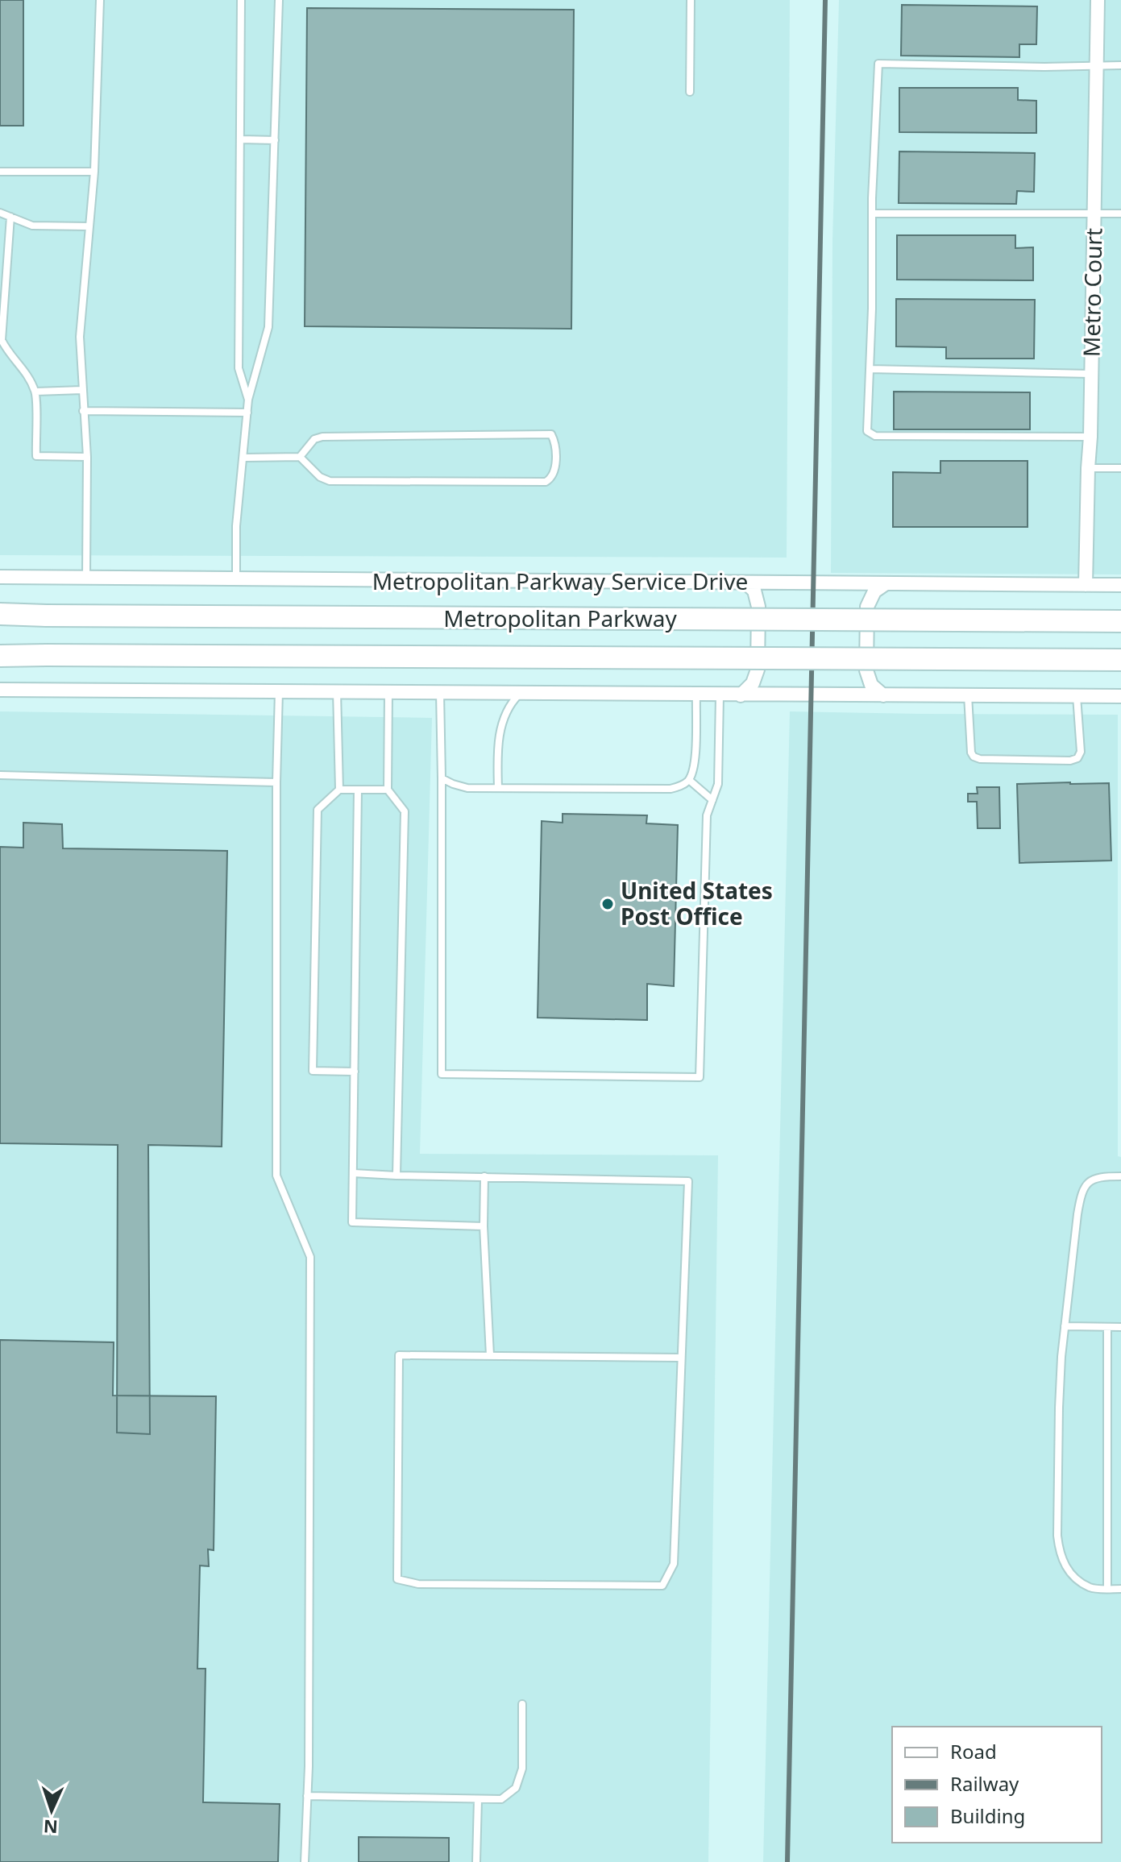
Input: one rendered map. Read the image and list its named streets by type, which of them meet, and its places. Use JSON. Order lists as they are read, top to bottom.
{
  "streets": {
    "main road": ["Metropolitan Parkway"],
    "street": ["Metro Court", "Metropolitan Parkway Service Drive"]
  },
  "crossings": [
    ["Metro Court", "Metropolitan Parkway Service Drive"]
  ],
  "places": ["United States Post Office"],
  "legend": ["Road", "Railway", "Building"],
  "north": "bottom"
}
